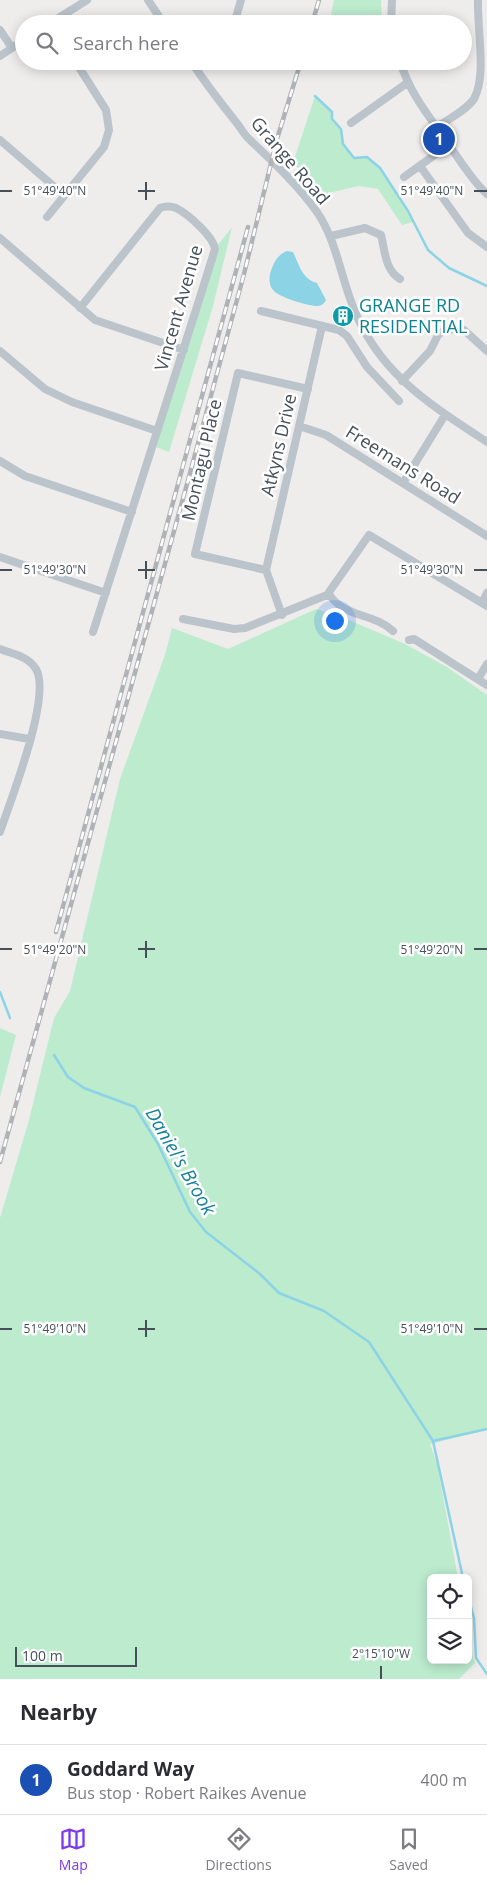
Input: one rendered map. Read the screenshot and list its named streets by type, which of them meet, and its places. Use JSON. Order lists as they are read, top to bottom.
{
  "streets": {
    "street": [
      "Grange Road",
      "Vincent Avenue",
      "Atkyns Drive",
      "Montagu Place",
      "Freemans Road"
    ]
  },
  "crossings": [
    ["Atkyns Drive", "Montagu Place"],
    ["Atkyns Drive", "Freemans Road"]
  ],
  "water": ["Daniel's Brook"],
  "places": {
    "building": ["GRANGE RD RESIDENTIAL"]
  },
  "scale_bar": "100 m",
  "page": {
    "search": "Search here",
    "pins": "1",
    "scale": "100 m",
    "heading": "Nearby",
    "list": [
      {
        "mark": "1",
        "name": "Goddard Way",
        "note": "Bus stop · Robert Raikes Avenue",
        "value": "400 m"
      }
    ],
    "nav": ["Map", "Directions", "Saved"]
  },
  "coordinates": [
    "51°49'40\"N",
    "51°49'30\"N",
    "51°49'20\"N",
    "51°49'10\"N",
    "2°15'10\"W"
  ]
}
